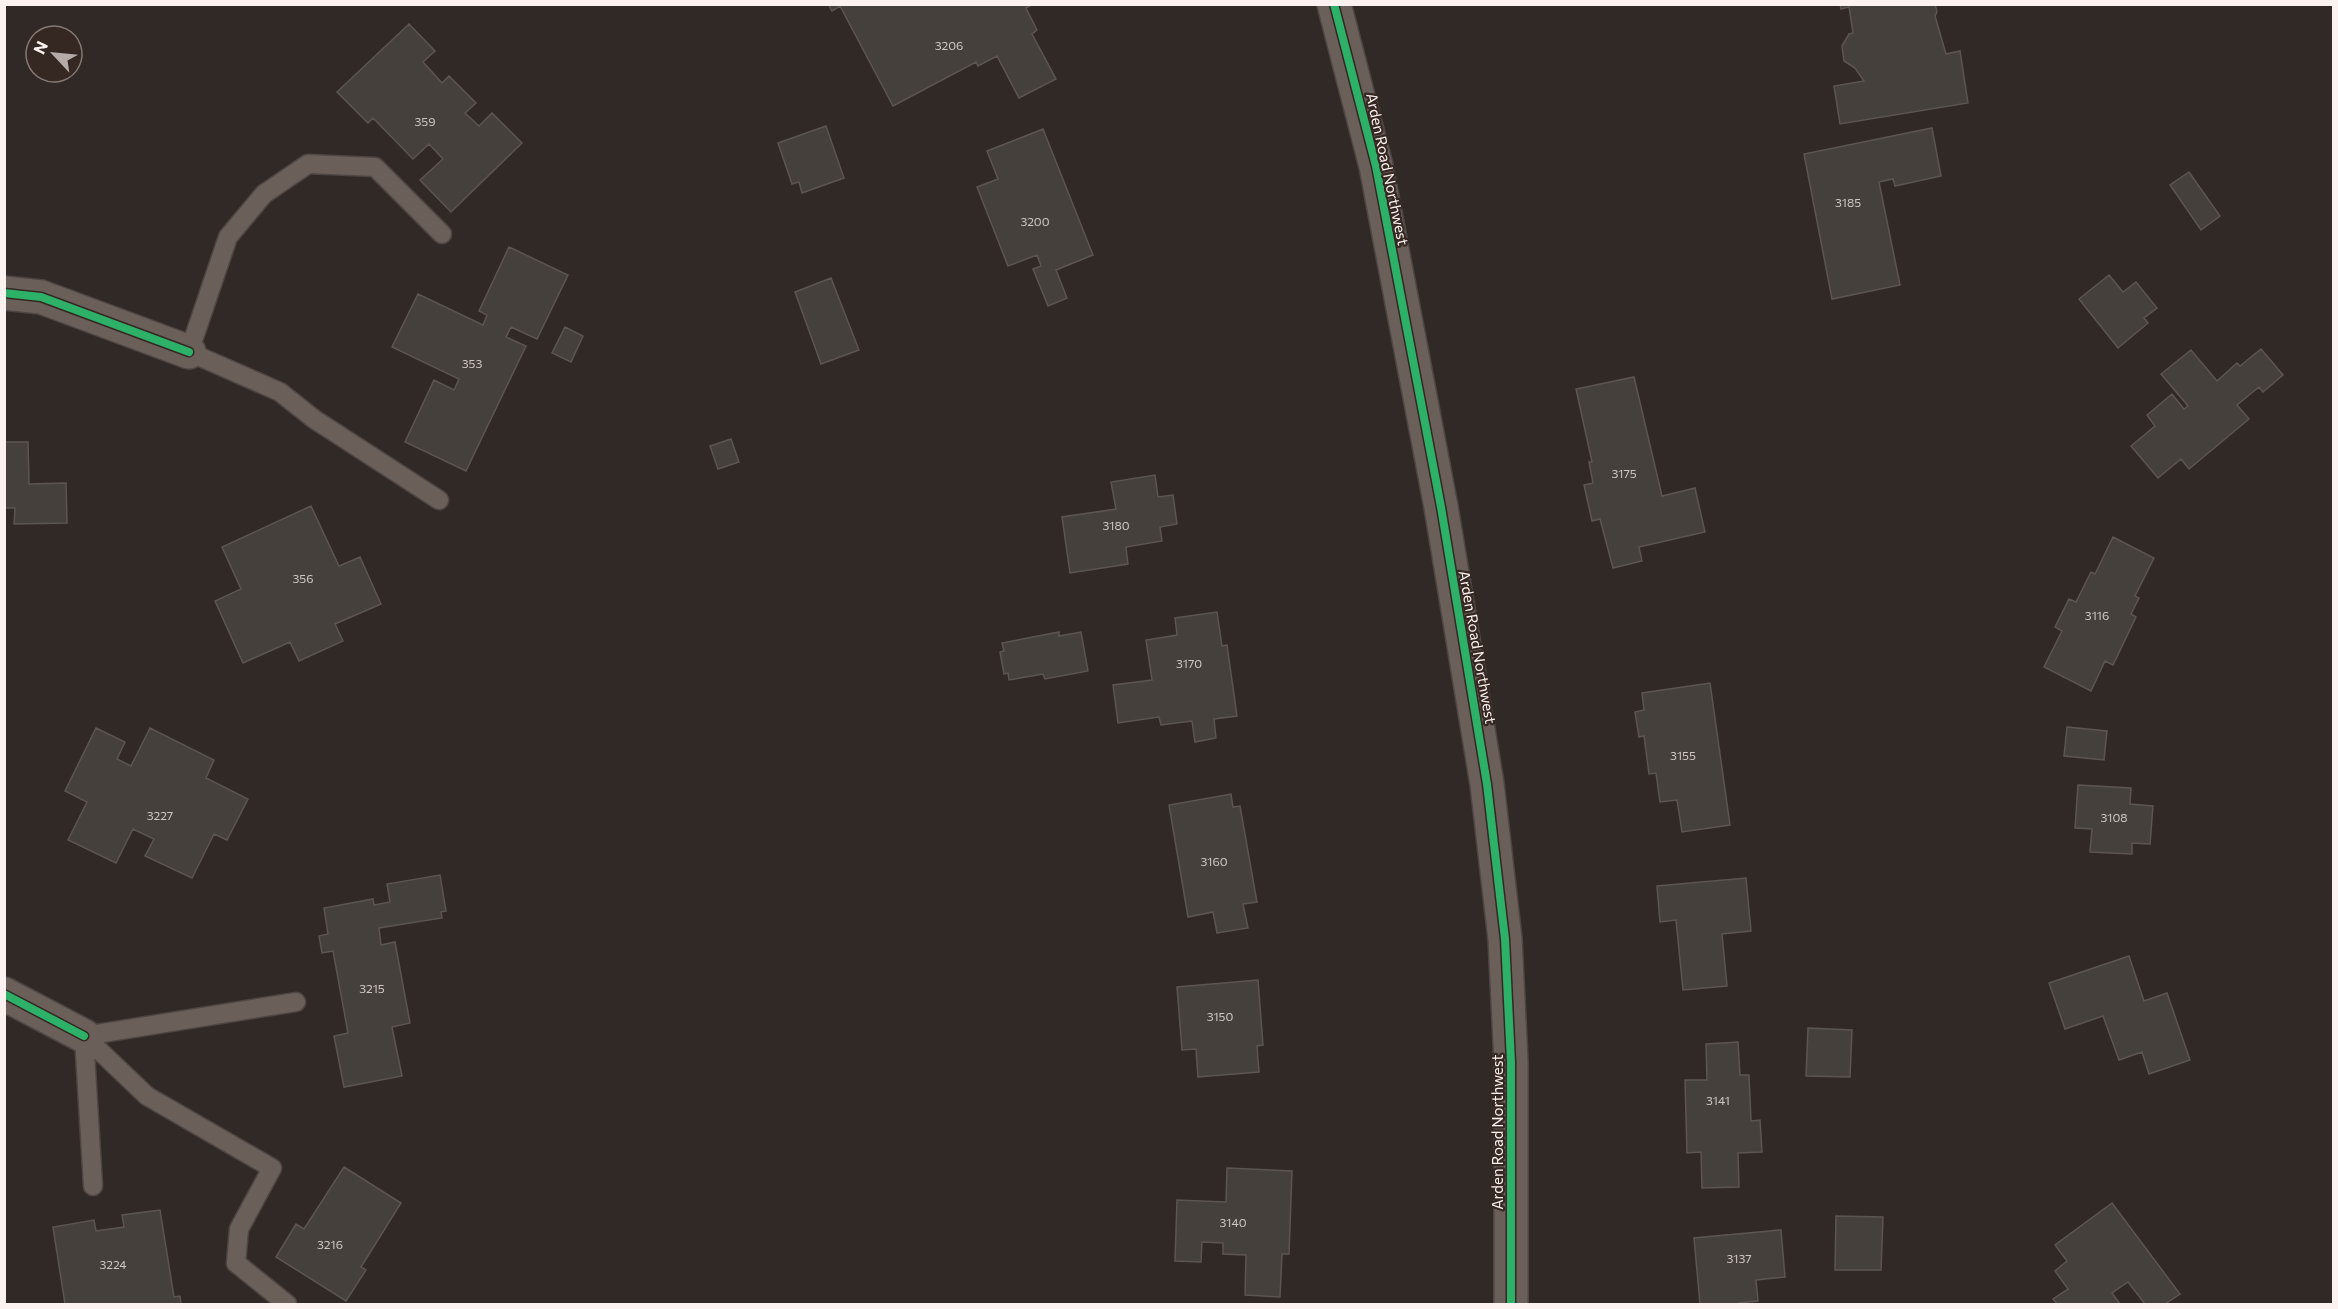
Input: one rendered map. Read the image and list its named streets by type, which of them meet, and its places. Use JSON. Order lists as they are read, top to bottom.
{
  "streets": {
    "street": ["Arden Road Northwest"]
  },
  "house_numbers": [
    "3206",
    "359",
    "3185",
    "3200",
    "353",
    "3175",
    "3180",
    "356",
    "3116",
    "3170",
    "3155",
    "3227",
    "3108",
    "3160",
    "3215",
    "3150",
    "3141",
    "3140",
    "3216",
    "3137",
    "3224"
  ],
  "north": "top left"
}
